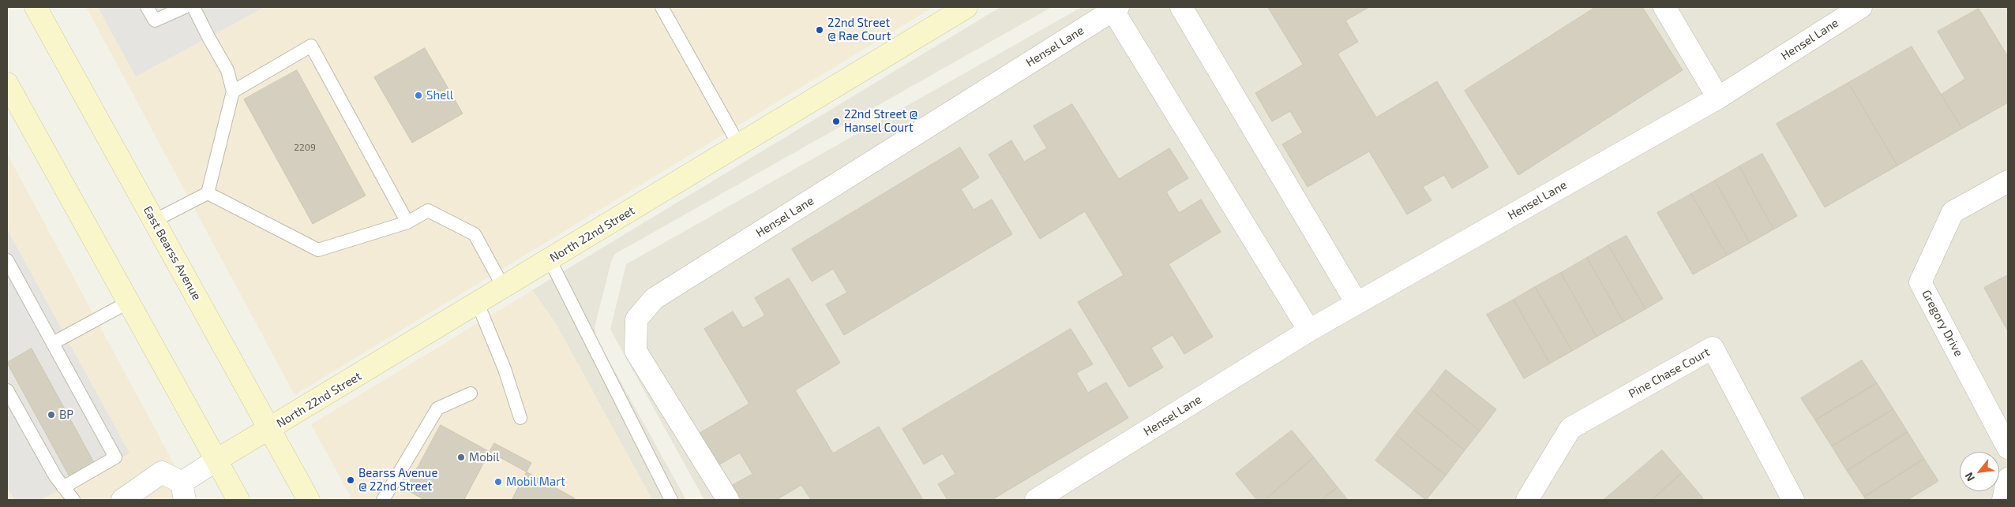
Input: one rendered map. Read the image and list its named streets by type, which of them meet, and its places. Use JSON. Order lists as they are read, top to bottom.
{
  "streets": {
    "main road": ["North 22nd Street", "East Bearss Avenue"],
    "street": ["Hensel Lane", "Gregory Drive", "Pine Chase Court"]
  },
  "crossings": [
    ["North 22nd Street", "East Bearss Avenue"]
  ],
  "places": [
    "22nd Street @ Rae Court",
    "Shell",
    "22nd Street @ Hansel Court",
    "BP",
    "Mobil",
    "Bearss Avenue @ 22nd Street",
    "Mobil Mart"
  ],
  "house_numbers": ["2209"],
  "north": "bottom left"
}
